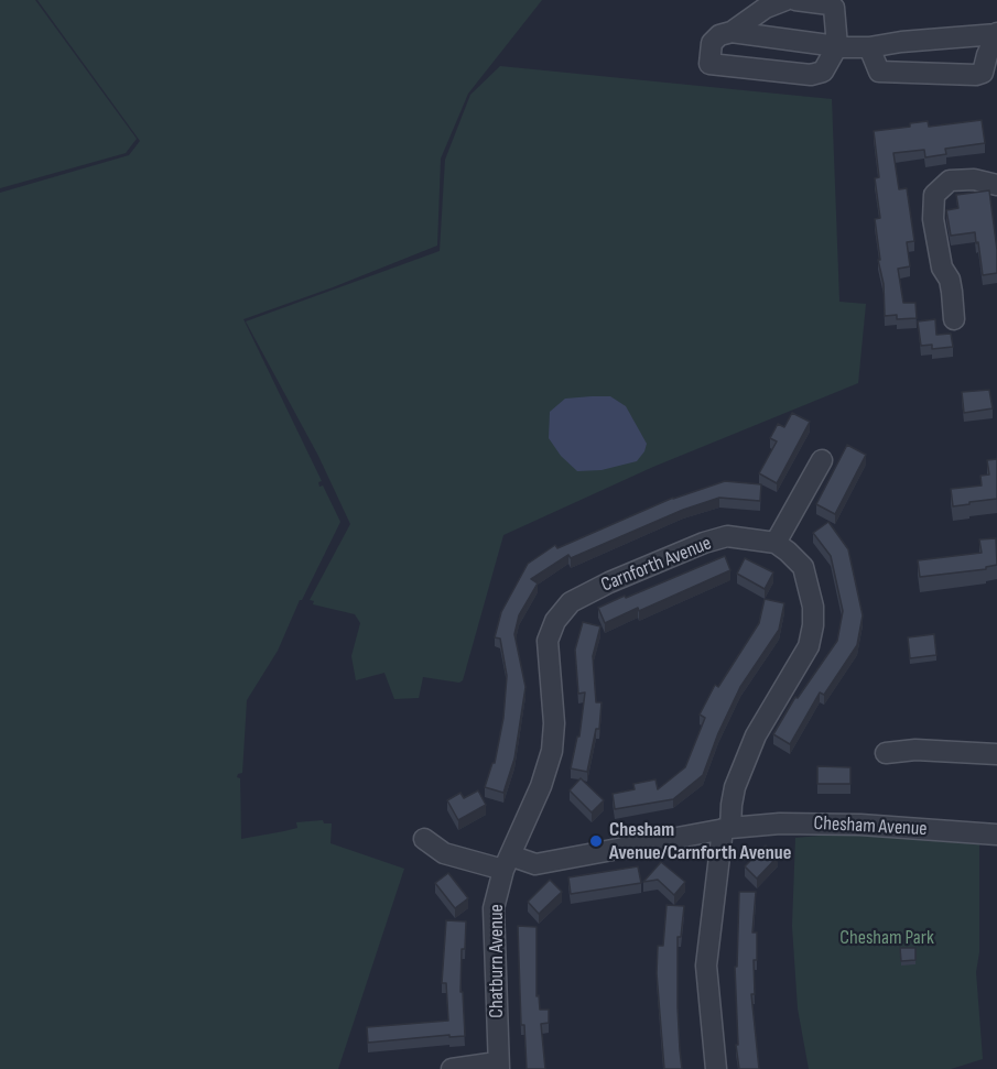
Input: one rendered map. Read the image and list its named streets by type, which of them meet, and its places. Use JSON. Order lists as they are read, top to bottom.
{
  "streets": {
    "street": ["Carnforth Avenue", "Chesham Avenue", "Chatburn Avenue"]
  },
  "crossings": [
    ["Carnforth Avenue", "Chesham Avenue"],
    ["Carnforth Avenue", "Chatburn Avenue"],
    ["Chesham Avenue", "Chatburn Avenue"]
  ],
  "parks": ["Chesham Park"],
  "places": ["Chesham Avenue/Carnforth Avenue"]
}
